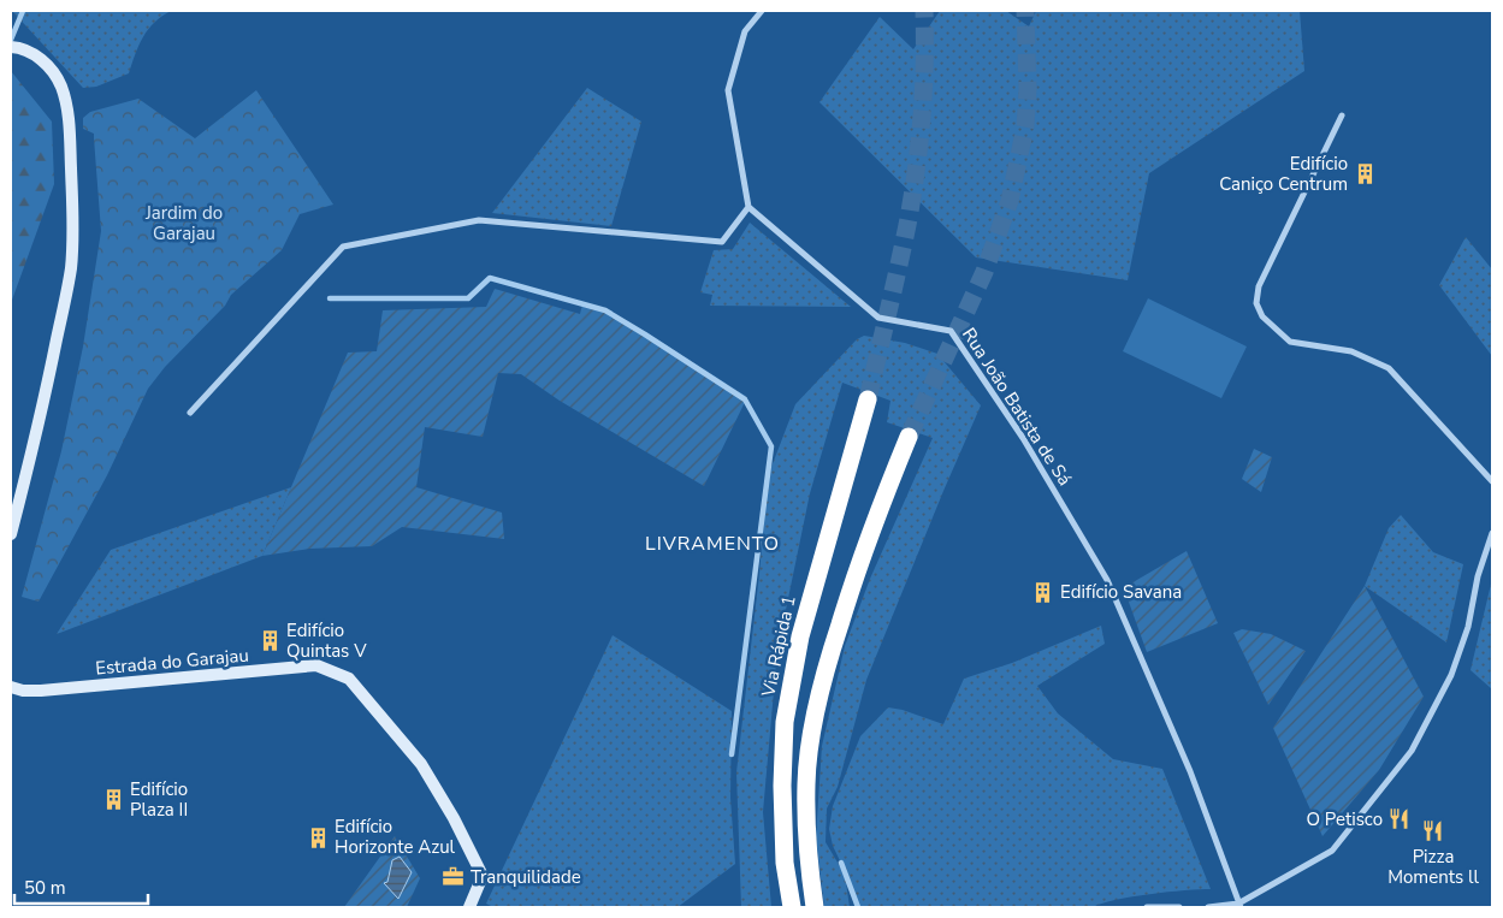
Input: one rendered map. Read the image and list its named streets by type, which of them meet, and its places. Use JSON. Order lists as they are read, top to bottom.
{
  "streets": {
    "highway": ["Via Rápida 1"],
    "street": ["Rua João Batista de Sá", "Estrada do Garajau"]
  },
  "districts": ["LIVRAMENTO"],
  "parks": ["Jardim do Garajau"],
  "places": {
    "building": [
      "Edifício Caniço Centrum",
      "Edifício Savana",
      "Edifício Quintas V",
      "Edifício Plaza II",
      "Edifício Horizonte Azul"
    ],
    "restaurant": ["O Petisco", "Pizza Moments ll"],
    "office": ["Tranquilidade"]
  },
  "scale_bar": "50 m"
}
